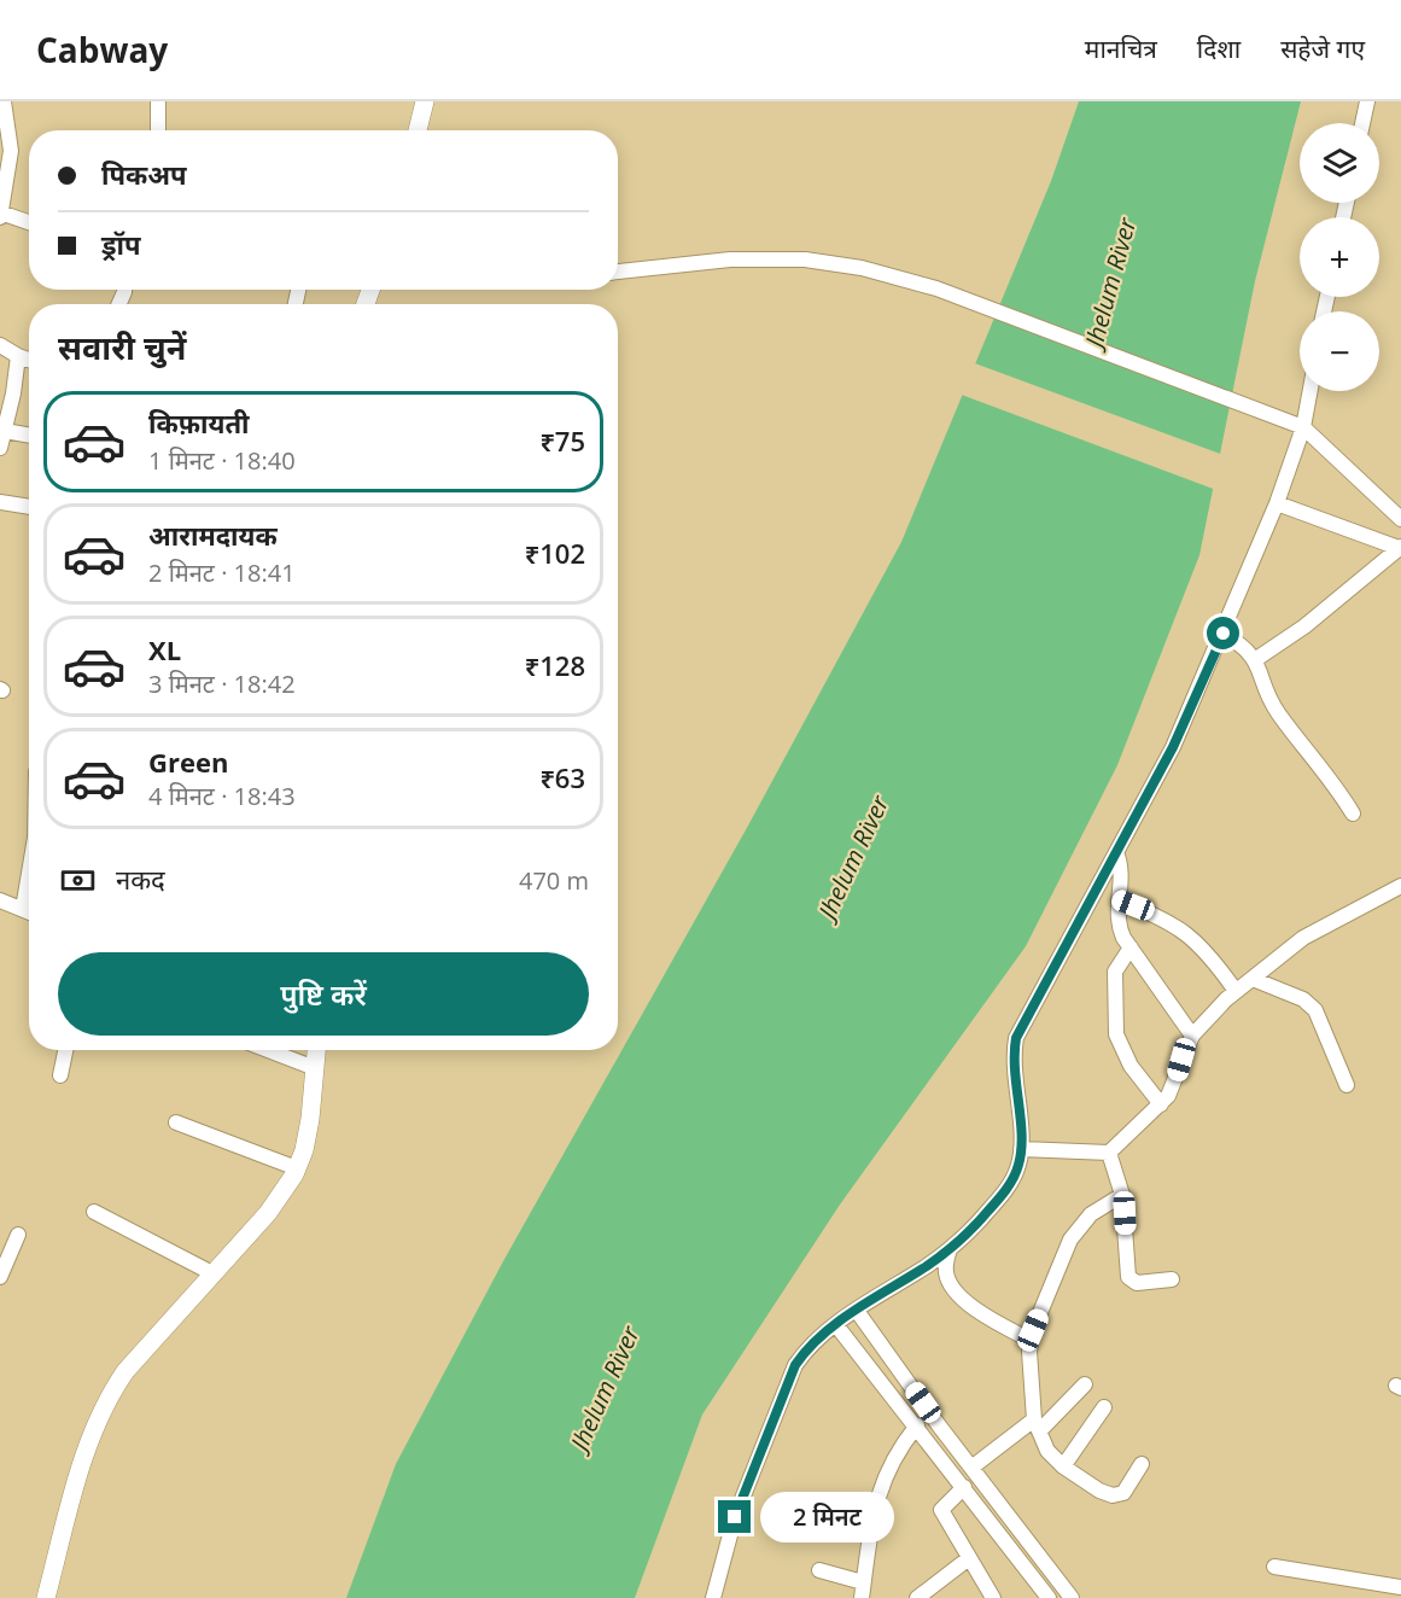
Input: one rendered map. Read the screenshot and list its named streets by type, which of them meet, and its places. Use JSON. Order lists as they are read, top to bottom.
{
  "water": ["Jhelum River"],
  "page": {
    "header": "Cabway",
    "nav": ["मानचित्र", "दिशा", "सहेजे गए"],
    "map_buttons": ["+", "−"],
    "banner": ["पिकअप", "ड्रॉप"],
    "heading": "सवारी चुनें",
    "list": [
      {
        "name": "किफ़ायती",
        "note": "1 मिनट · 18:40",
        "value": "₹75"
      },
      {
        "name": "आरामदायक",
        "note": "2 मिनट · 18:41",
        "value": "₹102"
      },
      {
        "name": "XL",
        "note": "3 मिनट · 18:42",
        "value": "₹128"
      },
      {
        "name": "Green",
        "note": "4 मिनट · 18:43",
        "value": "₹63"
      }
    ],
    "pay": ["नकद", "470 m"],
    "buttons": "पुष्टि करें",
    "bubble": "2 मिनट"
  }
}
